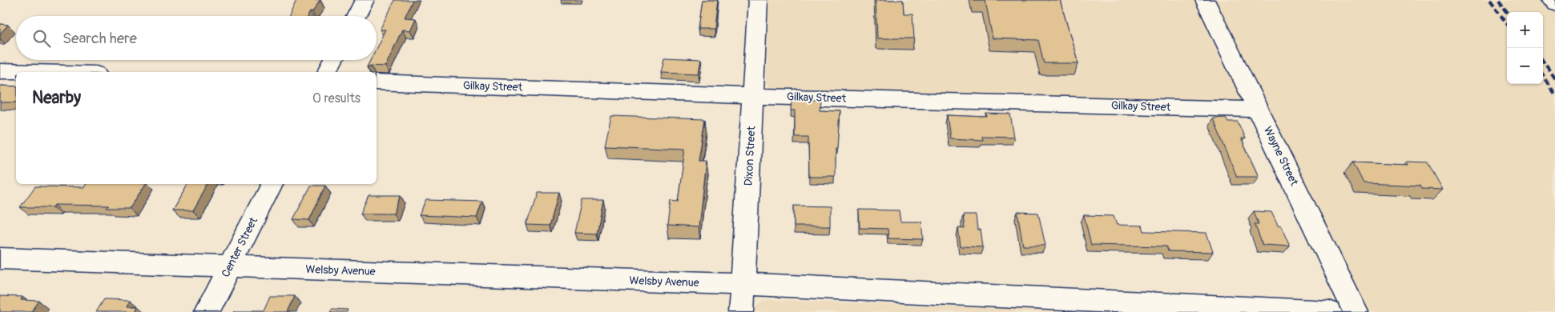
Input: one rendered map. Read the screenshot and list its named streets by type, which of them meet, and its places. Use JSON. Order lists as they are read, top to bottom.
{
  "streets": {
    "street": [
      "Gilkay Street",
      "Dixon Street",
      "Wayne Street",
      "Center Street",
      "Welsby Avenue"
    ]
  },
  "crossings": [
    ["Gilkay Street", "Dixon Street"],
    ["Gilkay Street", "Wayne Street"],
    ["Dixon Street", "Welsby Avenue"],
    ["Center Street", "Welsby Avenue"]
  ],
  "page": {
    "map_buttons": ["+", "−"],
    "search": "Search here",
    "heading": ["Nearby", "0 results"]
  }
}
